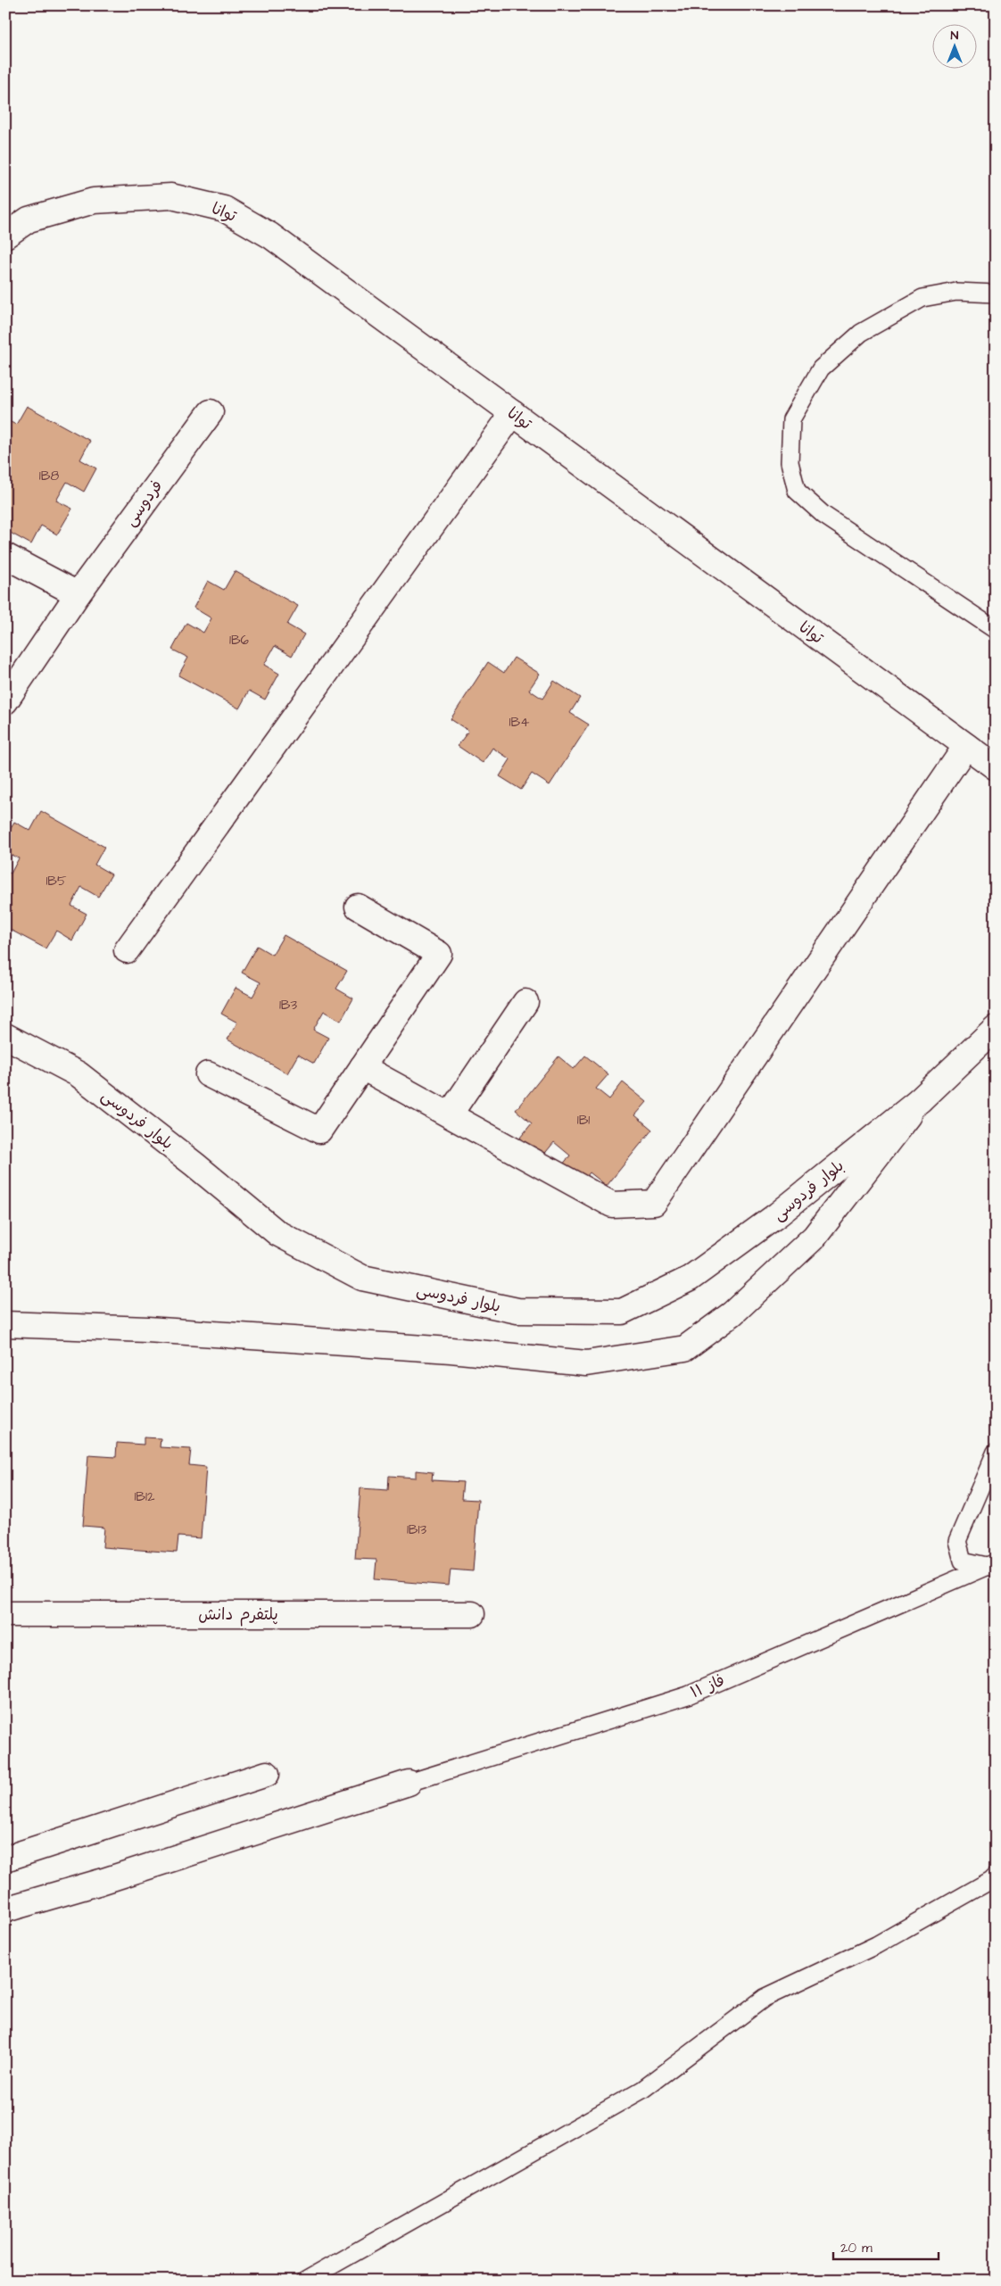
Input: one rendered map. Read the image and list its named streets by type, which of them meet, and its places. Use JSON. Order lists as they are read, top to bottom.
{
  "streets": {
    "street": [
      "توانا",
      "فردوسی",
      "بلوار فردوسی",
      "پلتفرم دانش"
    ],
    "lane": ["فاز ۱۱"]
  },
  "house_numbers": [
    "1B8",
    "1B6",
    "1B4",
    "1B5",
    "1B3",
    "1B1",
    "1B12",
    "1B13"
  ],
  "scale_bar": "20 m",
  "north": "top"
}
